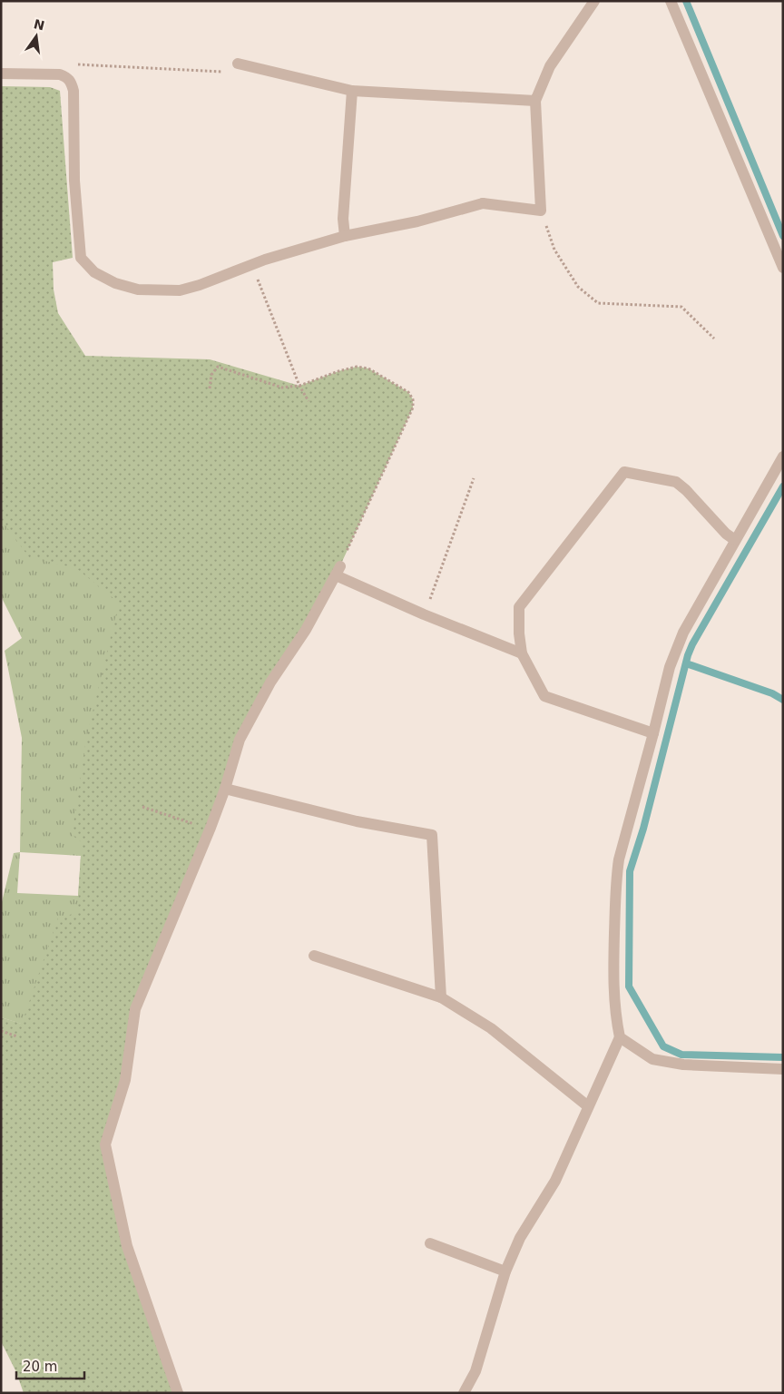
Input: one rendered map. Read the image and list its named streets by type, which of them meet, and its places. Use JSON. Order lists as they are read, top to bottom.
{
  "scale_bar": "20 m",
  "north": "top"
}
